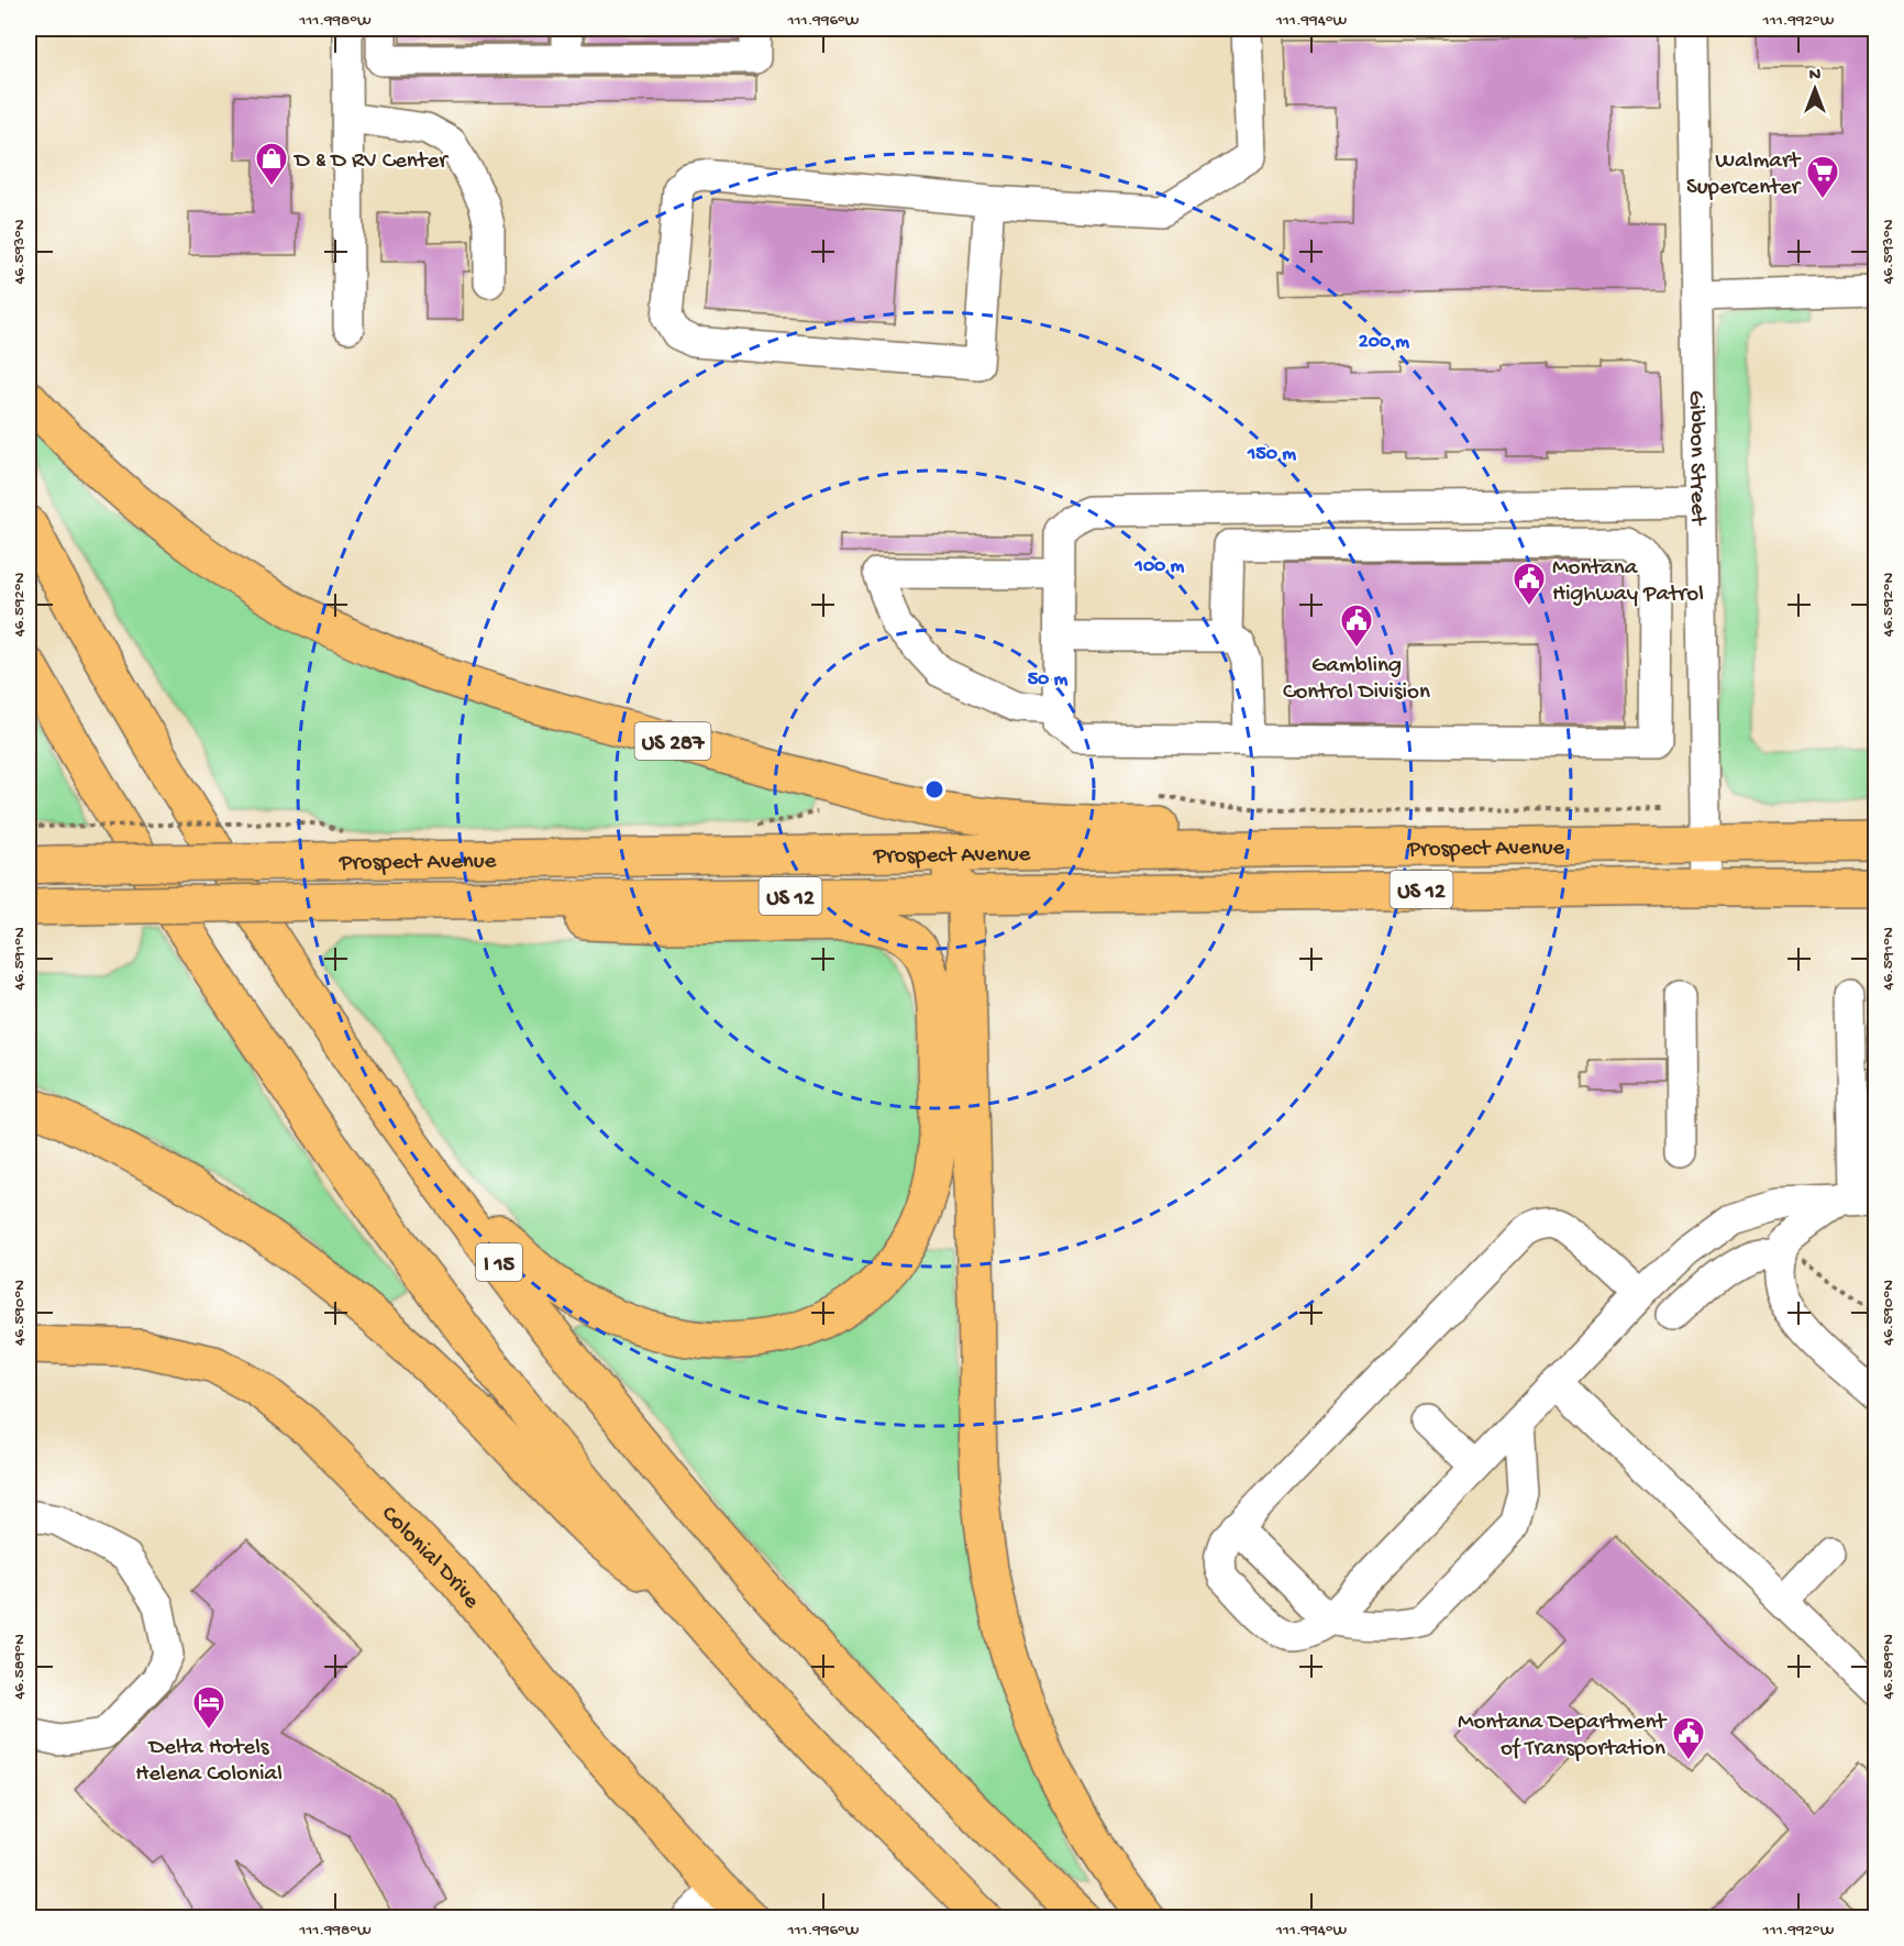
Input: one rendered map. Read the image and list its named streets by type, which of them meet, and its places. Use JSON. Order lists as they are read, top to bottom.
{
  "streets": {
    "main road": [
      "US 287",
      "Prospect Avenue",
      "US 12",
      "I 15",
      "Colonial Drive"
    ],
    "street": ["Gibbon Street"]
  },
  "crossings": [
    ["Gibbon Street", "Prospect Avenue"],
    ["US 287", "Prospect Avenue"]
  ],
  "places": {
    "shop": ["D & D RV Center"],
    "supermarket": ["Walmart Supercenter"],
    "public building": ["Montana Highway Patrol", "Gambling Control Division", "Montana Department of Transportation"],
    "hotel": ["Delta Hotels Helena Colonial"]
  },
  "north": "top",
  "coordinates": [
    "111.998°W",
    "111.996°W",
    "111.994°W",
    "111.992°W",
    "46.593°N",
    "46.592°N",
    "46.591°N",
    "46.590°N",
    "46.589°N"
  ],
  "rings": [
    "200 m",
    "150 m",
    "100 m",
    "50 m"
  ]
}
